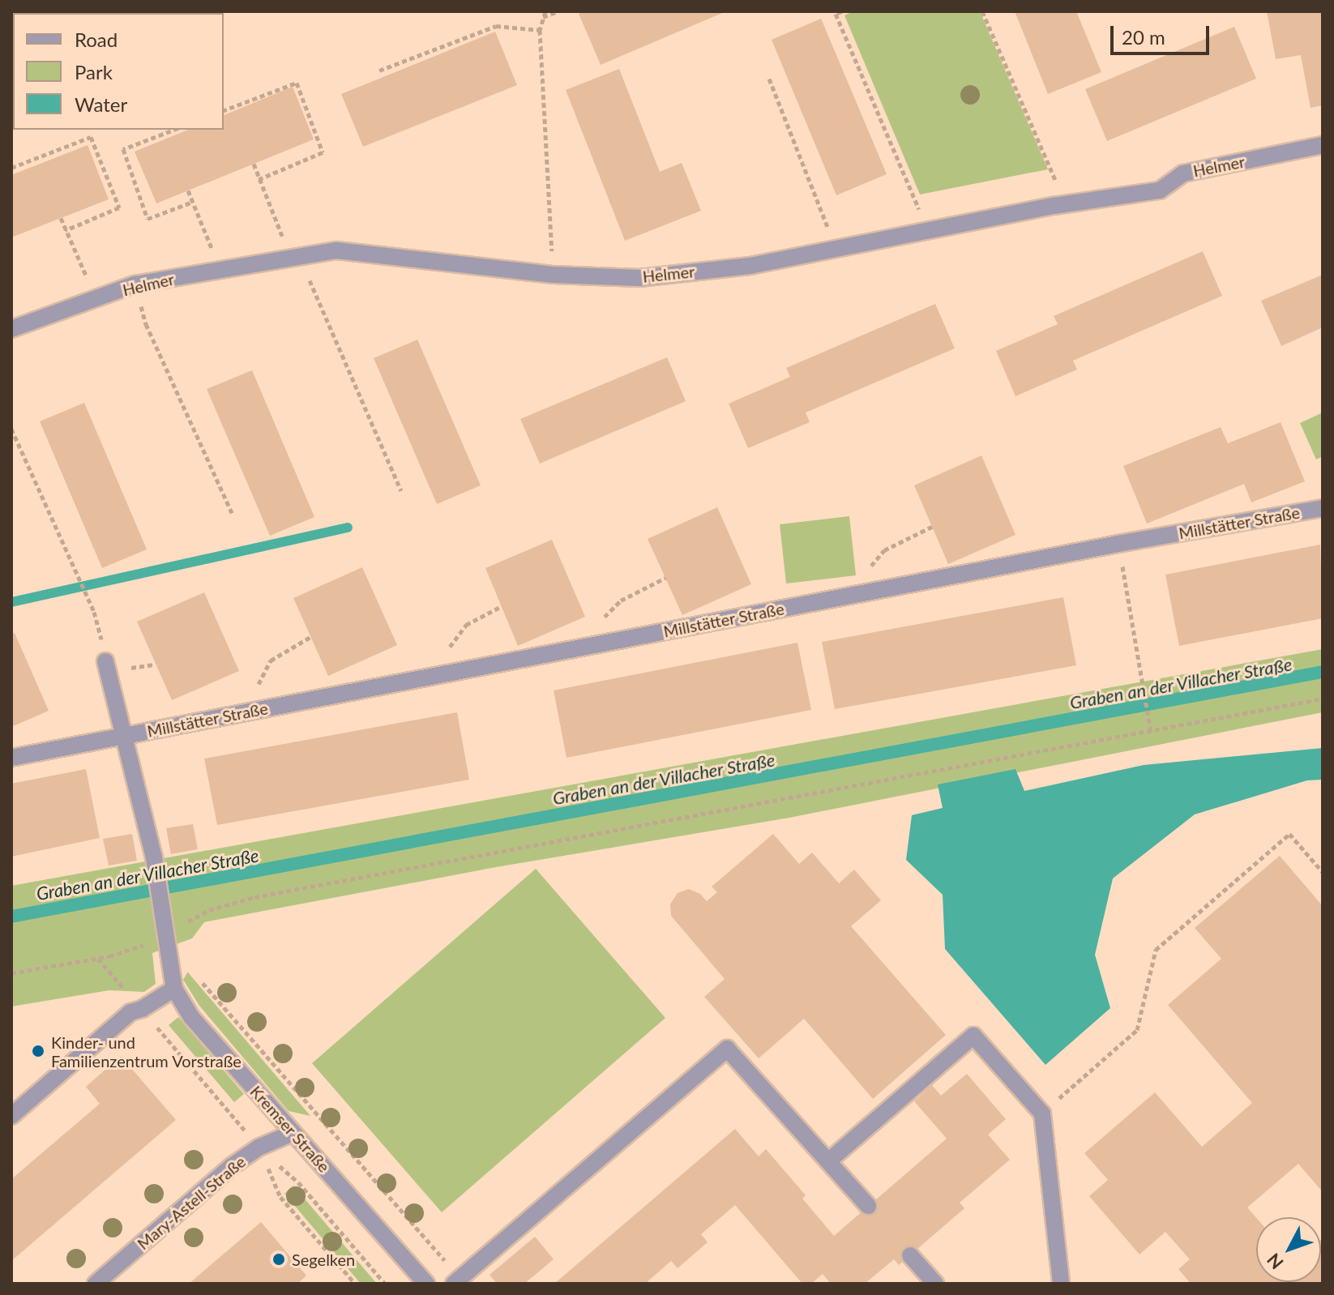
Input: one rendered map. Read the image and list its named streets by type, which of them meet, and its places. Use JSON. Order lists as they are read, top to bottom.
{
  "streets": {
    "street": [
      "Helmer",
      "Millstätter Straße",
      "Kremser Straße",
      "Mary-Astell-Straße"
    ]
  },
  "crossings": [
    ["Millstätter Straße", "Kremser Straße"],
    ["Kremser Straße", "Mary-Astell-Straße"]
  ],
  "water": ["Graben an der Villacher Straße"],
  "places": ["Kinder- und Familienzentrum Vorstraße", "Segelken"],
  "legend": ["Road", "Park", "Water"],
  "scale_bar": "20 m",
  "north": "bottom left"
}
